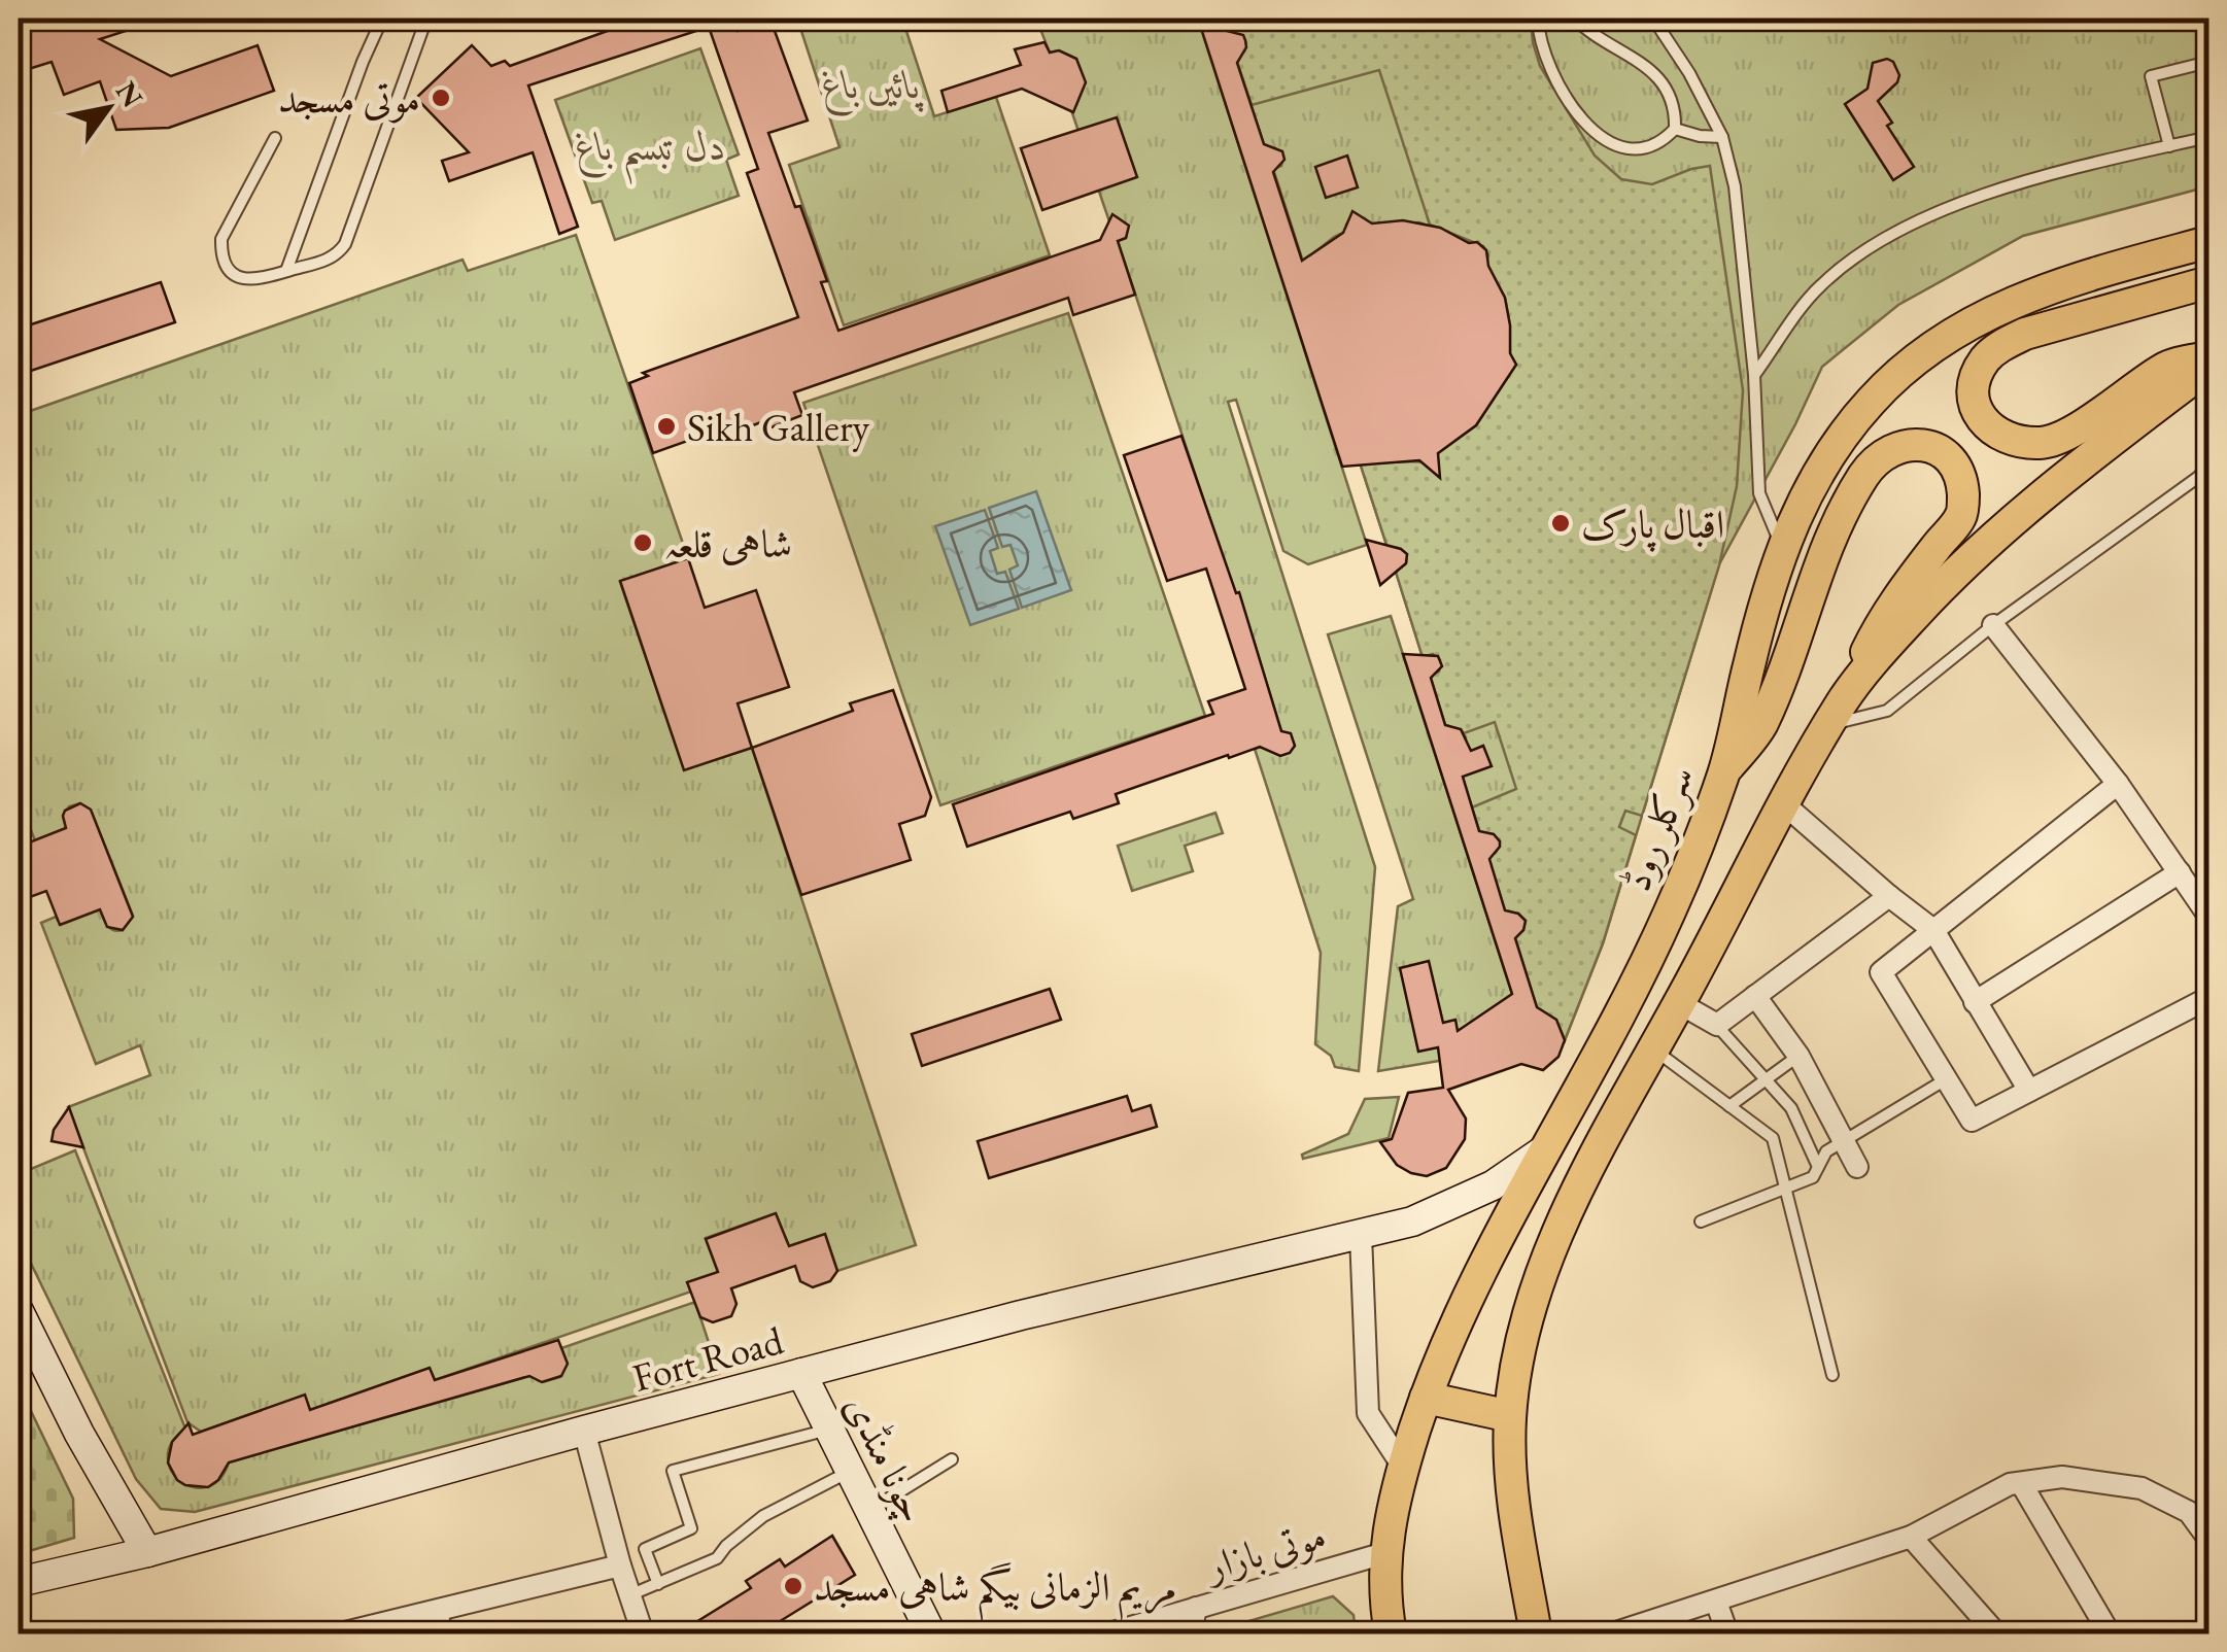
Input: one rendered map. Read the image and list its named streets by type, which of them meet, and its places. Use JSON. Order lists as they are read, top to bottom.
{
  "streets": {
    "main road": ["سرکلر روڈ"],
    "street": ["Fort Road", "چونا منڈی", "موتی بازار"]
  },
  "crossings": [
    ["سرکلر روڈ", "Fort Road"],
    ["سرکلر روڈ", "موتی بازار"],
    ["Fort Road", "چونا منڈی"]
  ],
  "parks": ["پائیں باغ", "دل تبسم باغ"],
  "places": [
    "موتی مسجد",
    "Sikh Gallery",
    "اقبال پارک",
    "شاہی قلعہ",
    "مریم الزمانی بیگم شاہی مسجد"
  ],
  "north": "top right"
}
